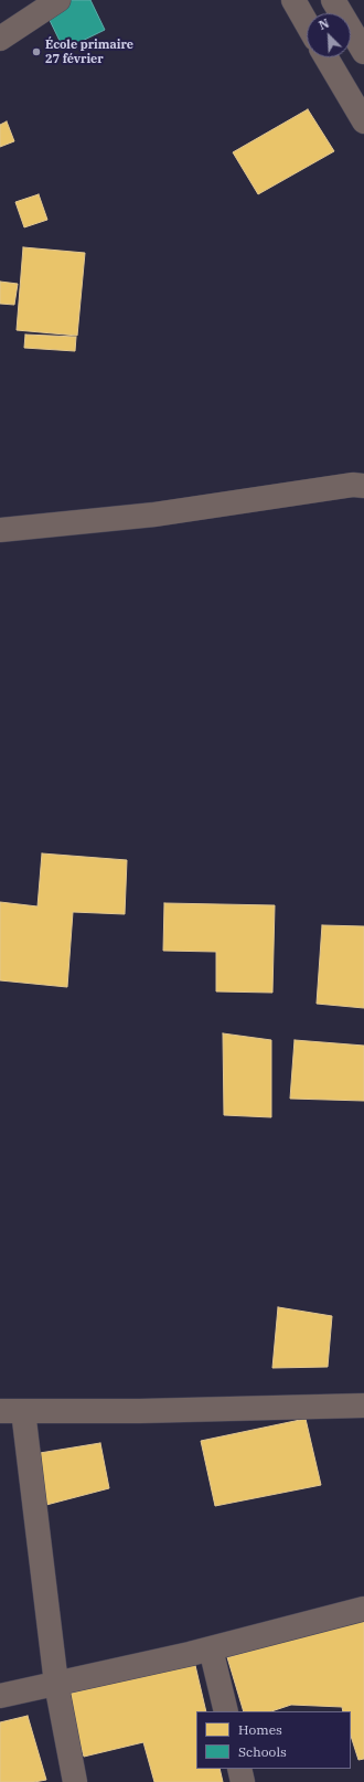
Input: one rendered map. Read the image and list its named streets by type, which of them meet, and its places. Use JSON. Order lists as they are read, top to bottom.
{
  "places": ["École primaire 27 février"],
  "legend": ["Homes", "Schools"],
  "north": "top left"
}
